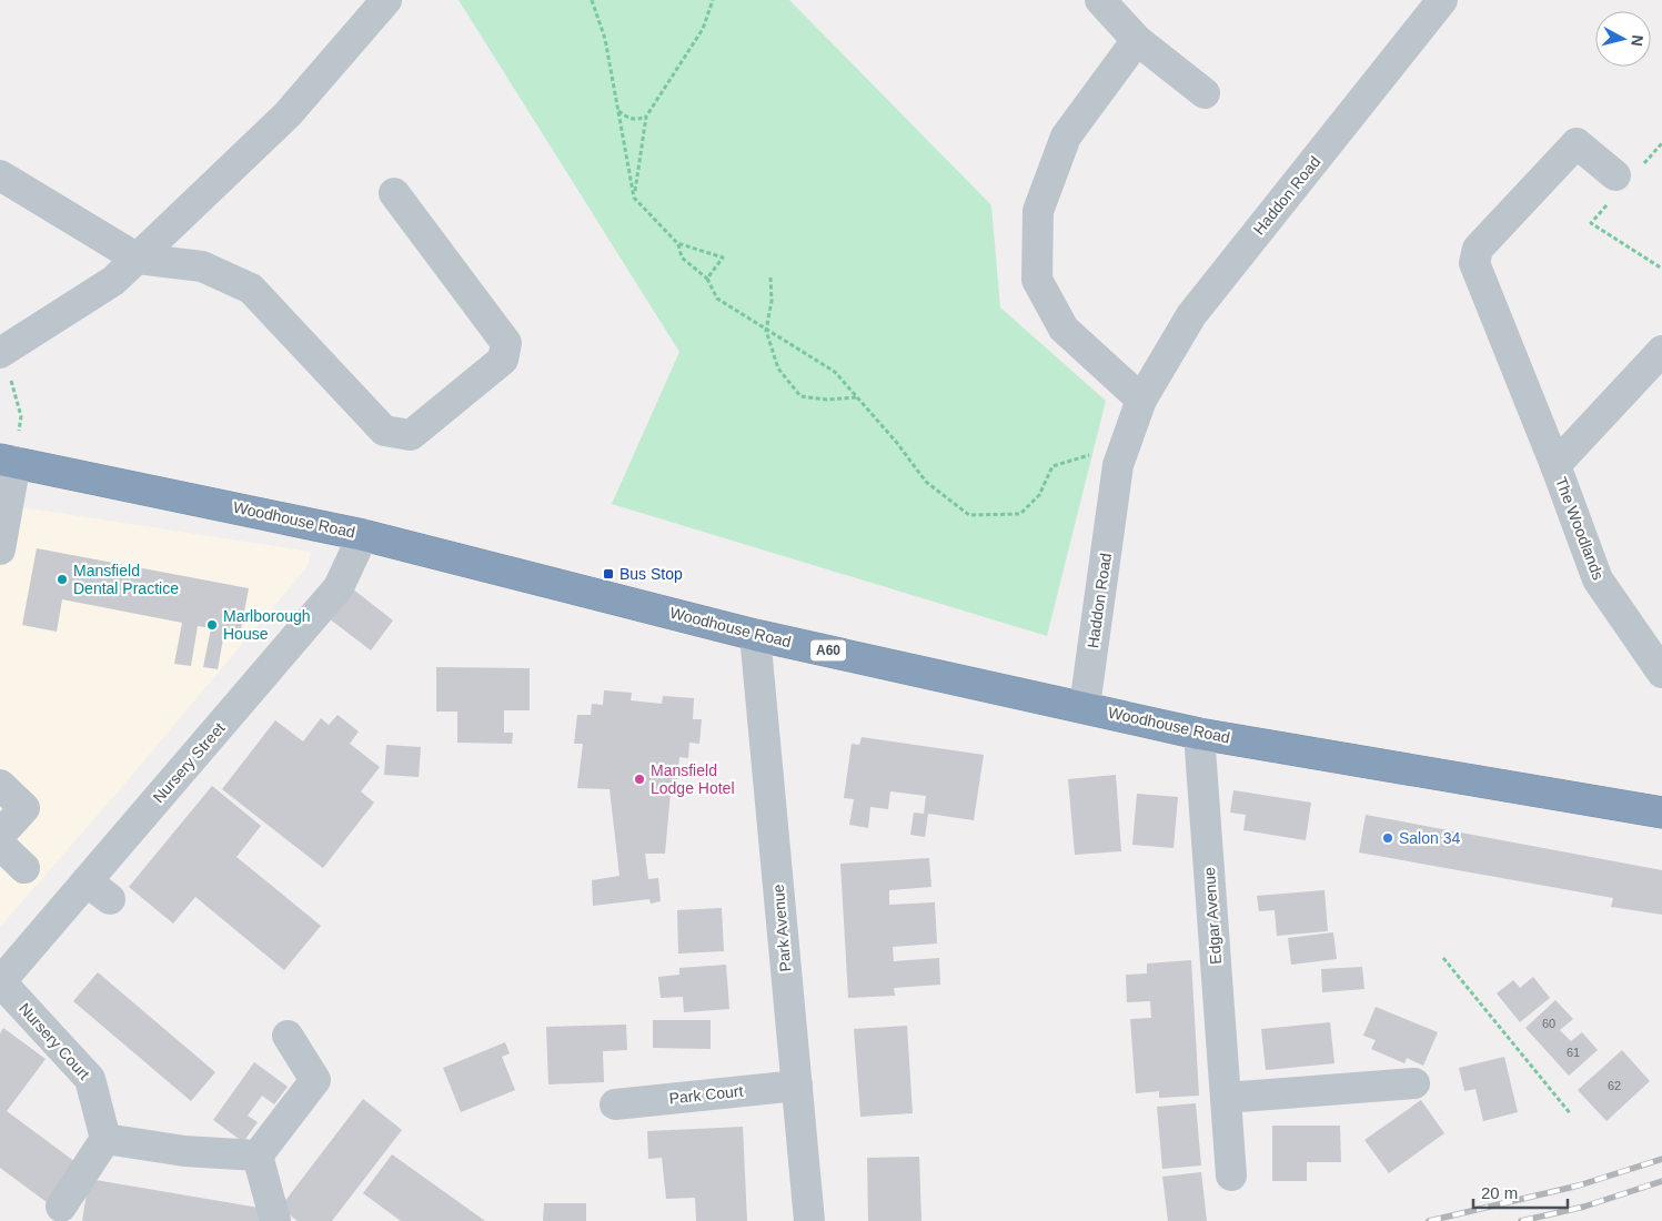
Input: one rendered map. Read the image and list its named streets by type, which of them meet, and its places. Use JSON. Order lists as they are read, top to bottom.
{
  "streets": {
    "highway": ["Woodhouse Road", "A60"],
    "street": [
      "Haddon Road",
      "The Woodlands",
      "Nursery Street",
      "Edgar Avenue",
      "Park Avenue",
      "Nursery Court",
      "Park Court"
    ]
  },
  "crossings": [
    ["Haddon Road", "Woodhouse Road"],
    ["Woodhouse Road", "Nursery Street"],
    ["Woodhouse Road", "Edgar Avenue"],
    ["Woodhouse Road", "Park Avenue"],
    ["Nursery Street", "Nursery Court"],
    ["Park Avenue", "Park Court"]
  ],
  "places": {
    "transit": ["Bus Stop"],
    "other": [
      "Mansfield Dental Practice",
      "Marlborough House",
      "Mansfield Lodge Hotel",
      "Salon 34"
    ]
  },
  "house_numbers": ["60", "61", "62"],
  "scale_bar": "20 m",
  "north": "right"
}
